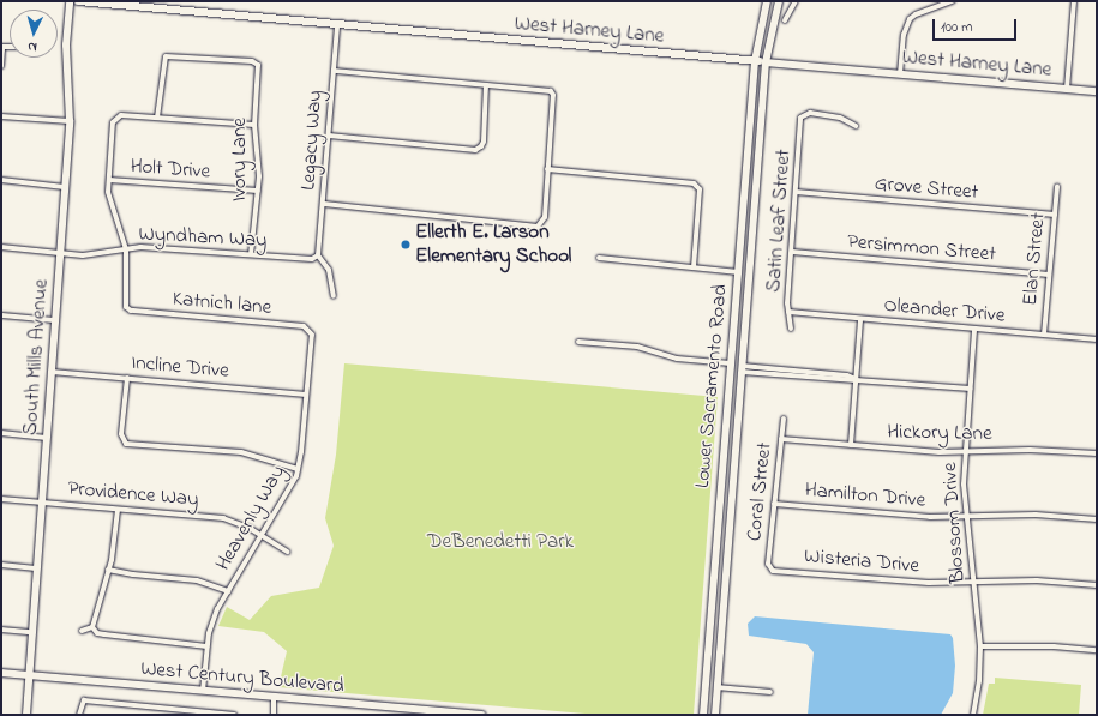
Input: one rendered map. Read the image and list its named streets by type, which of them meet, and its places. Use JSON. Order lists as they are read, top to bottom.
{
  "streets": {
    "main road": ["West Harney Lane", "Lower Sacramento Road"],
    "street": [
      "Legacy Way",
      "Ivory Lane",
      "Holt Drive",
      "Grove Street",
      "Satin Leaf Street",
      "Wyndham Way",
      "Persimmon Street",
      "Elan Street",
      "Katnich lane",
      "Oleander Drive",
      "South Mills Avenue",
      "Incline Drive",
      "Hickory Lane",
      "Coral Street",
      "Providence Way",
      "Hamilton Drive",
      "Heavenly Way",
      "Blossom Drive",
      "Wisteria Drive",
      "West Century Boulevard"
    ]
  },
  "crossings": [
    ["West Harney Lane", "Legacy Way"],
    ["West Harney Lane", "Lower Sacramento Road"],
    ["Legacy Way", "Wyndham Way"],
    ["Ivory Lane", "Holt Drive"],
    ["Ivory Lane", "Wyndham Way"],
    ["Grove Street", "Satin Leaf Street"],
    ["Grove Street", "Elan Street"],
    ["Satin Leaf Street", "Persimmon Street"],
    ["Satin Leaf Street", "Oleander Drive"],
    ["Wyndham Way", "Katnich lane"],
    ["Wyndham Way", "South Mills Avenue"],
    ["Persimmon Street", "Elan Street"],
    ["Elan Street", "Oleander Drive"],
    ["Katnich lane", "Heavenly Way"],
    ["Oleander Drive", "Blossom Drive"],
    ["South Mills Avenue", "Incline Drive"],
    ["South Mills Avenue", "Providence Way"],
    ["South Mills Avenue", "West Century Boulevard"],
    ["Incline Drive", "Heavenly Way"],
    ["Hickory Lane", "Coral Street"],
    ["Hickory Lane", "Blossom Drive"],
    ["Coral Street", "Hamilton Drive"],
    ["Coral Street", "Wisteria Drive"],
    ["Providence Way", "Heavenly Way"],
    ["Hamilton Drive", "Blossom Drive"],
    ["Heavenly Way", "West Century Boulevard"],
    ["Blossom Drive", "Wisteria Drive"]
  ],
  "parks": ["DeBenedetti Park"],
  "places": ["Ellerth E. Larson Elementary School"],
  "scale_bar": "100 m",
  "north": "bottom"
}
